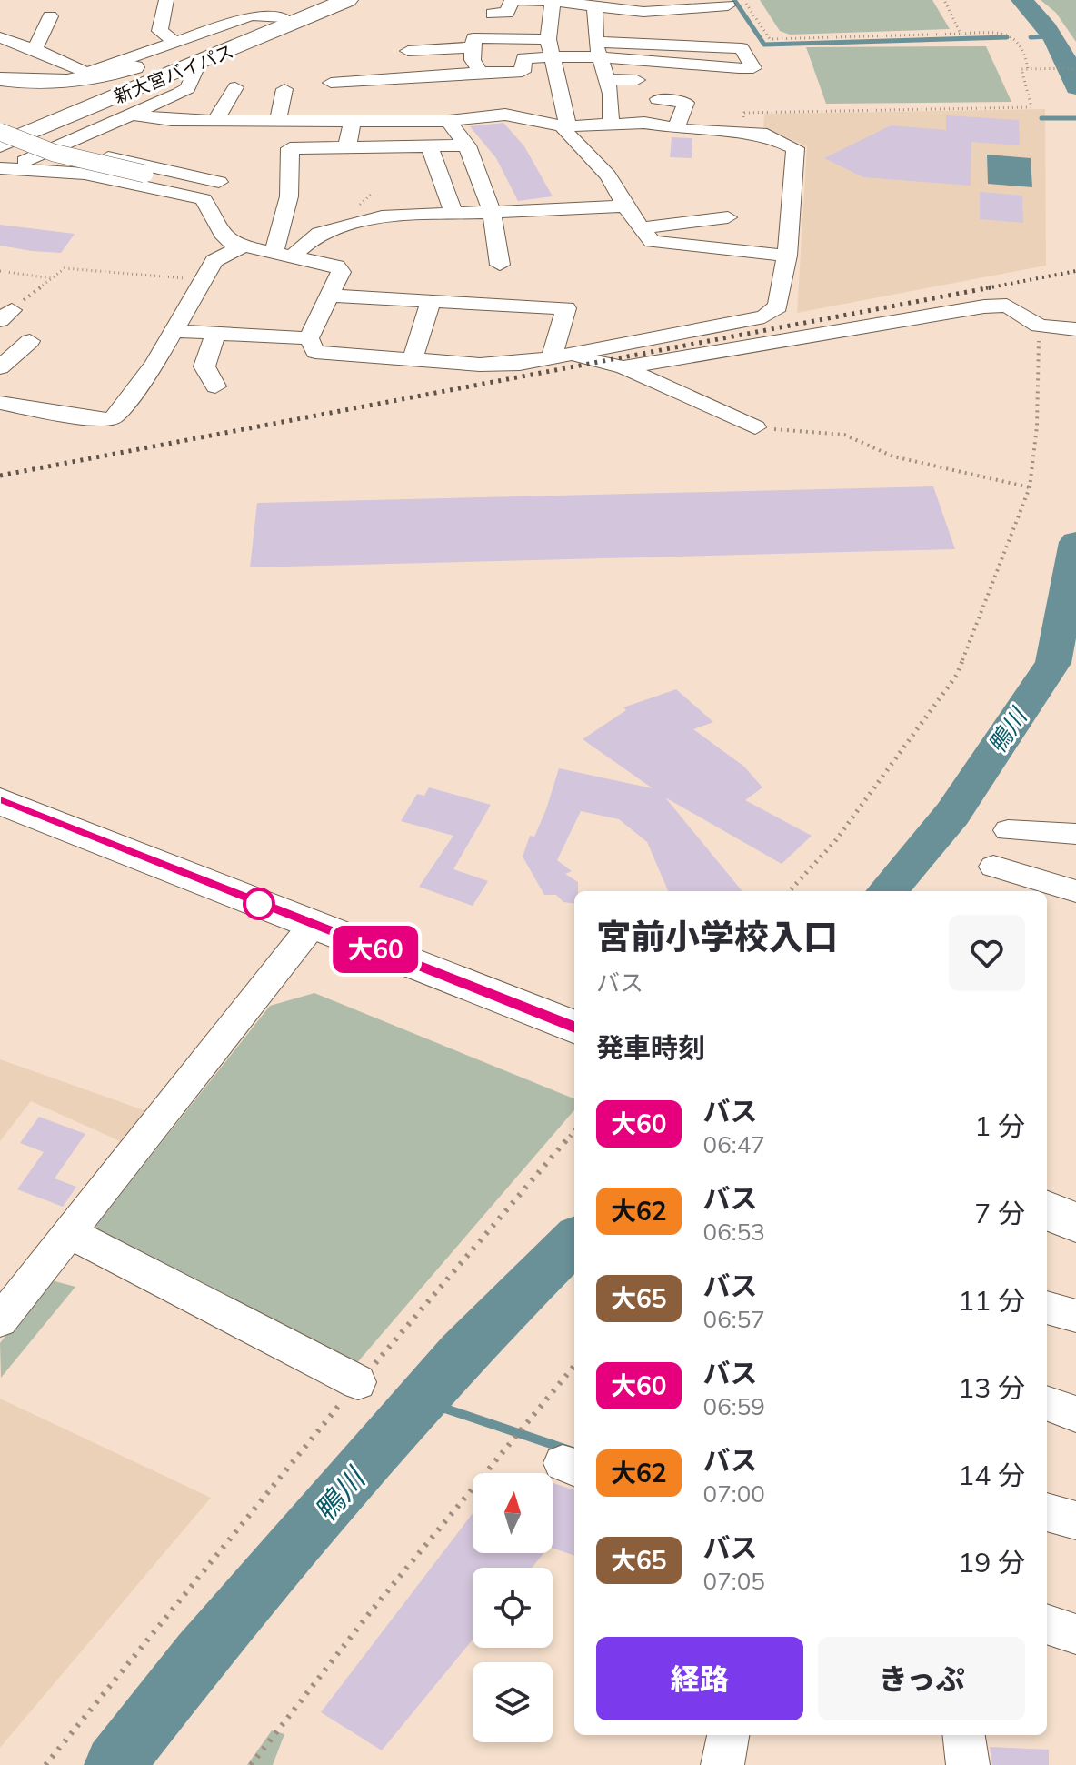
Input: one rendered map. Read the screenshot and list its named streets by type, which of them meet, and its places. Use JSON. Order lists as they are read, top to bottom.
{
  "streets": {
    "highway": ["新大宮バイパス"]
  },
  "water": ["鴨川"],
  "lines": ["bus line 大60"],
  "north": "top",
  "page": {
    "on_map": "大60",
    "heading": [
      ["宮前小学校入口", "バス"],
      "発車時刻"
    ],
    "list": [
      {
        "mark": "大60",
        "name": "バス",
        "note": "06:47",
        "value": "1 分"
      },
      {
        "mark": "大62",
        "name": "バス",
        "note": "06:53",
        "value": "7 分"
      },
      {
        "mark": "大65",
        "name": "バス",
        "note": "06:57",
        "value": "11 分"
      },
      {
        "mark": "大60",
        "name": "バス",
        "note": "06:59",
        "value": "13 分"
      },
      {
        "mark": "大62",
        "name": "バス",
        "note": "07:00",
        "value": "14 分"
      },
      {
        "mark": "大65",
        "name": "バス",
        "note": "07:05",
        "value": "19 分"
      }
    ],
    "buttons": ["経路", "きっぷ"]
  }
}
